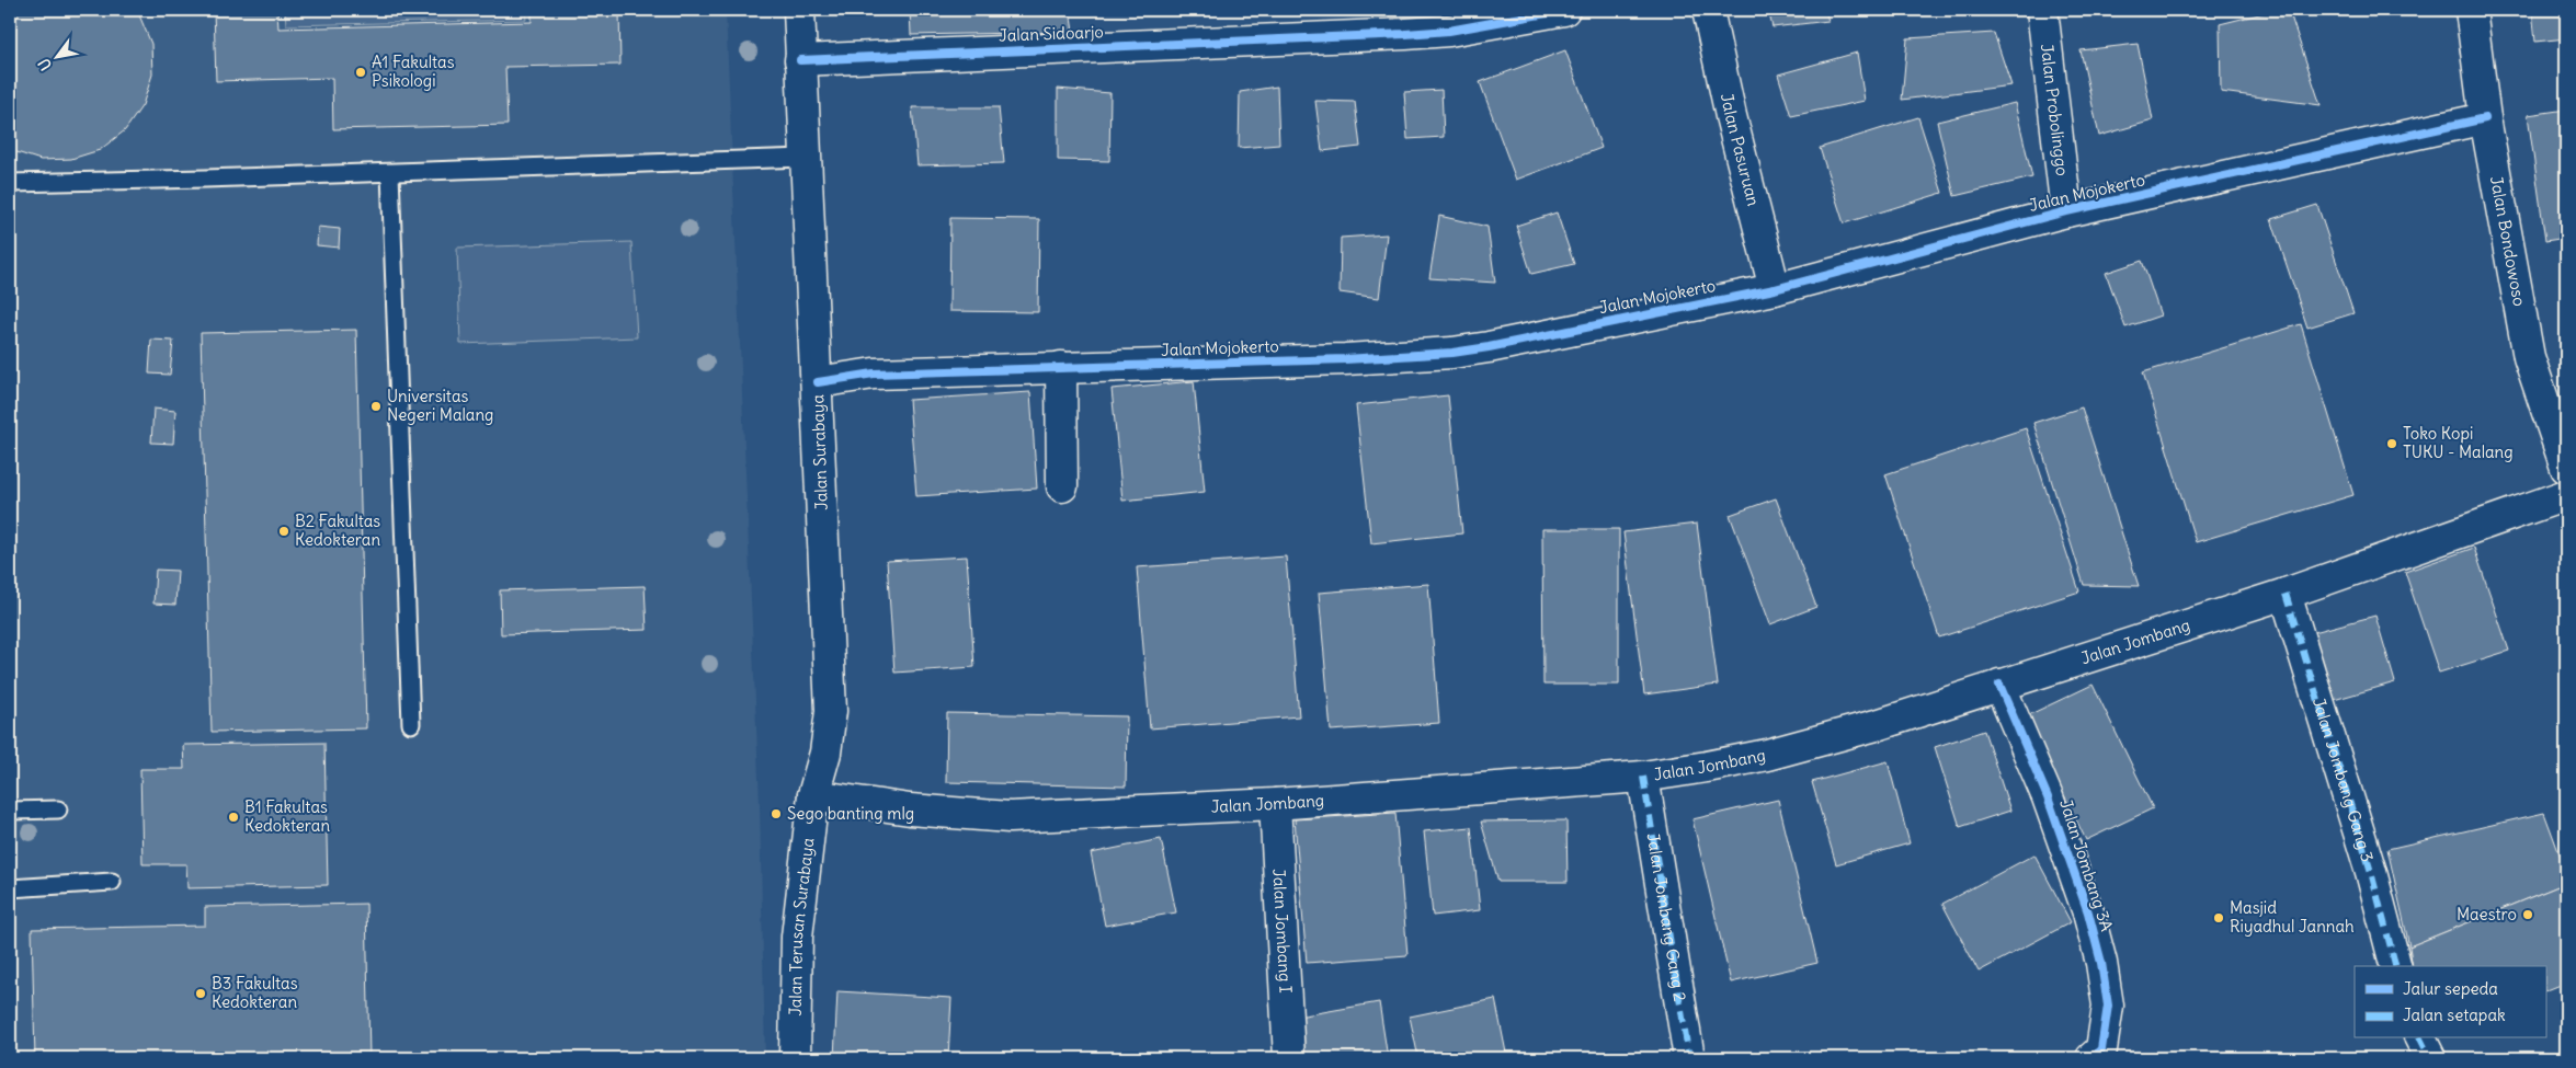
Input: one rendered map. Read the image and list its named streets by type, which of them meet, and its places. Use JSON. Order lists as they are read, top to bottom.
{
  "streets": {
    "street": [
      "Jalan Sidoarjo",
      "Jalan Probolinggo",
      "Jalan Pasuruan",
      "Jalan Mojokerto",
      "Jalan Bondowoso",
      "Jalan Surabaya",
      "Jalan Jombang",
      "Jalan Jombang Gang 3",
      "Jalan Jombang 3A",
      "Jalan Jombang Gang 2",
      "Jalan Terusan Surabaya",
      "Jalan Jombang I"
    ]
  },
  "crossings": [
    ["Jalan Sidoarjo", "Jalan Surabaya"],
    ["Jalan Probolinggo", "Jalan Mojokerto"],
    ["Jalan Pasuruan", "Jalan Mojokerto"],
    ["Jalan Mojokerto", "Jalan Bondowoso"],
    ["Jalan Mojokerto", "Jalan Surabaya"],
    ["Jalan Surabaya", "Jalan Jombang"],
    ["Jalan Surabaya", "Jalan Terusan Surabaya"],
    ["Jalan Jombang", "Jalan Jombang Gang 3"],
    ["Jalan Jombang", "Jalan Jombang 3A"],
    ["Jalan Jombang", "Jalan Jombang Gang 2"],
    ["Jalan Jombang", "Jalan Terusan Surabaya"],
    ["Jalan Jombang", "Jalan Jombang I"]
  ],
  "places": [
    "A1 Fakultas Psikologi",
    "Universitas Negeri Malang",
    "Toko Kopi TUKU - Malang",
    "B2 Fakultas Kedokteran",
    "Sego banting mlg",
    "B1 Fakultas Kedokteran",
    "Maestro",
    "Masjid Riyadhul Jannah",
    "B3 Fakultas Kedokteran"
  ],
  "legend": ["Jalur sepeda", "Jalan setapak"],
  "north": "bottom left"
}
